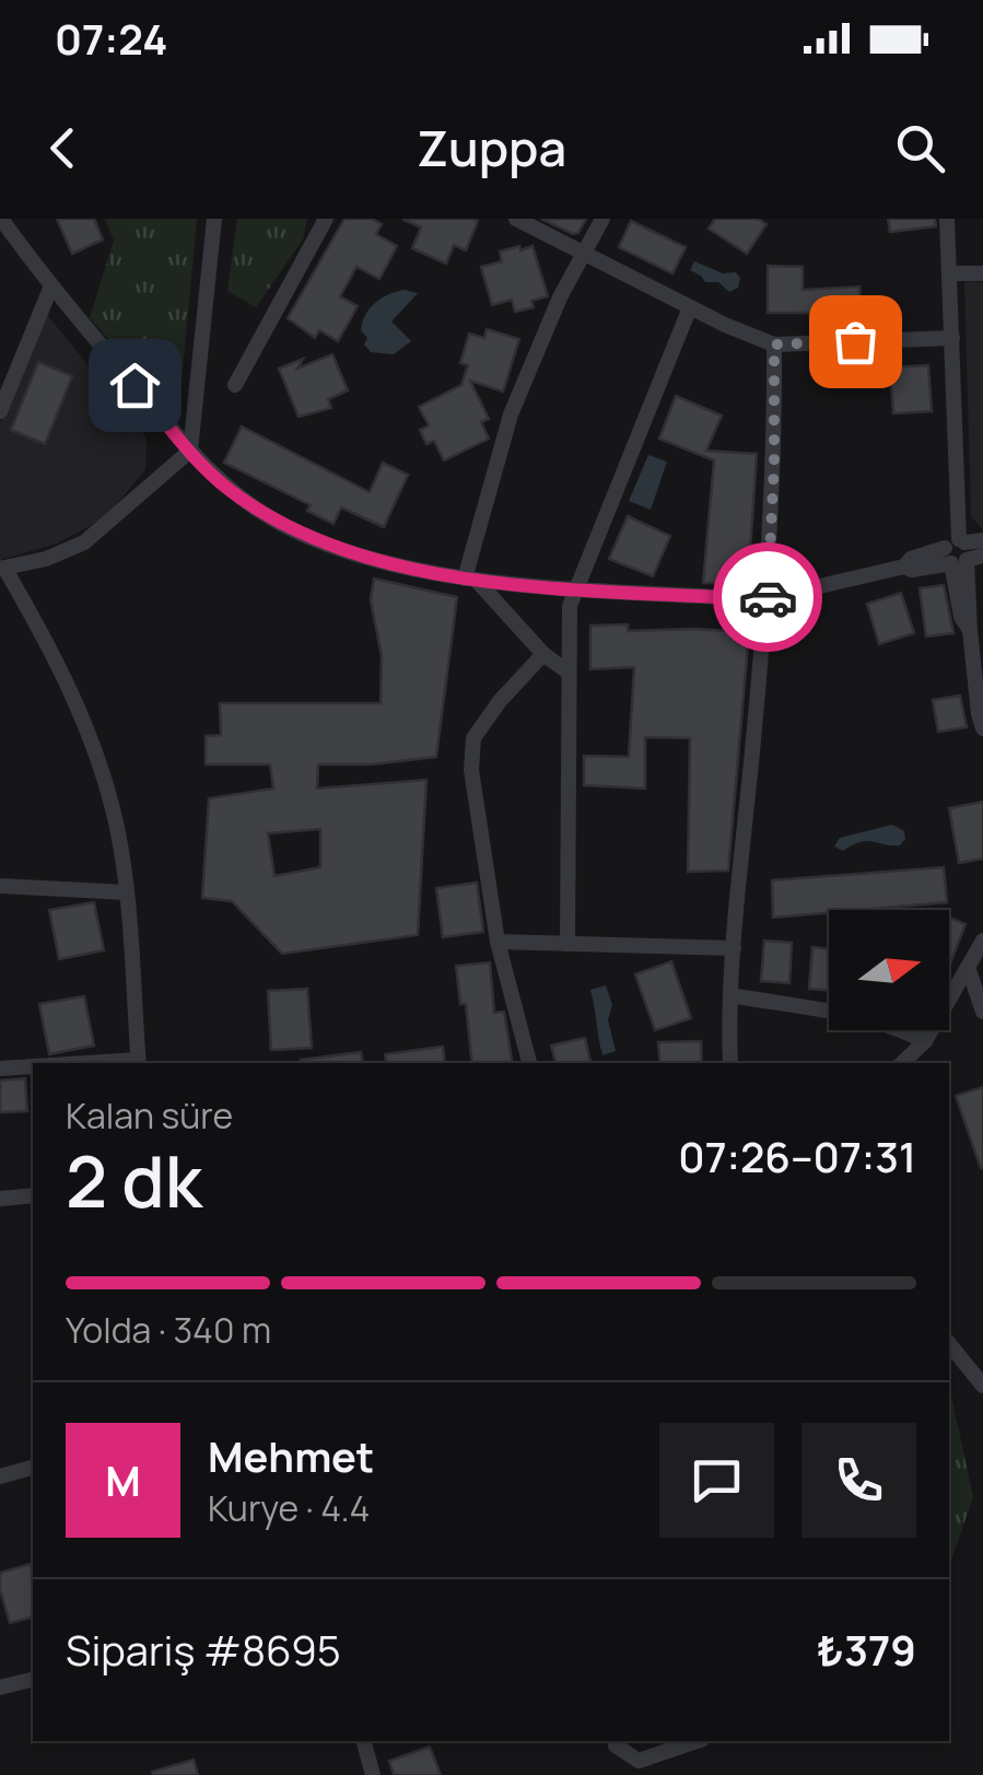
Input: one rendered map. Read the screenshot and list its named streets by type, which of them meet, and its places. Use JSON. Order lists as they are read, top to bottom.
{
  "north": "right",
  "page": {
    "status": "07:24",
    "header": "Zuppa",
    "heading": ["2 dk", "Kalan süre", "07:26–07:31"],
    "panel": [
      "Mehmet",
      "Kurye · 4.4",
      "Sipariş #8695",
      "₺379"
    ],
    "bar": "Yolda · 340 m",
    "round": "M"
  }
}
